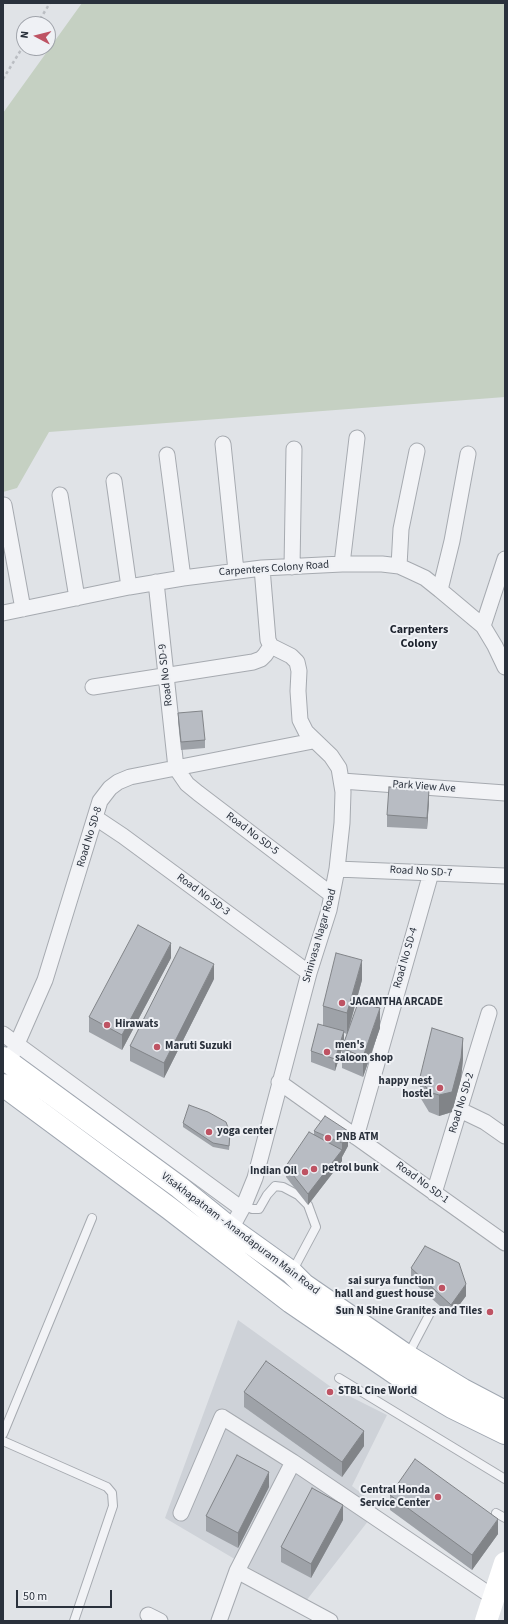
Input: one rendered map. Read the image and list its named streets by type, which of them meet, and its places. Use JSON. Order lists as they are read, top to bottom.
{
  "streets": {
    "main road": ["Visakhapatnam - Anandapuram Main Road"],
    "street": [
      "Carpenters Colony Road",
      "Road No SD-9",
      "Park View Ave",
      "Road No SD-5",
      "Road No SD-8",
      "Road No SD-7",
      "Road No SD-3",
      "Srinivasa Nagar Road",
      "Road No SD-4",
      "Road No SD-2",
      "Road No SD-1"
    ]
  },
  "crossings": [
    ["Carpenters Colony Road", "Road No SD-9"],
    ["Road No SD-9", "Road No SD-5"],
    ["Road No SD-9", "Road No SD-8"],
    ["Park View Ave", "Srinivasa Nagar Road"],
    ["Road No SD-5", "Road No SD-8"],
    ["Road No SD-5", "Srinivasa Nagar Road"],
    ["Road No SD-8", "Road No SD-3"],
    ["Road No SD-8", "Srinivasa Nagar Road"],
    ["Road No SD-8", "Visakhapatnam - Anandapuram Main Road"],
    ["Road No SD-7", "Srinivasa Nagar Road"],
    ["Road No SD-7", "Road No SD-4"],
    ["Road No SD-3", "Srinivasa Nagar Road"],
    ["Srinivasa Nagar Road", "Road No SD-1"],
    ["Srinivasa Nagar Road", "Visakhapatnam - Anandapuram Main Road"],
    ["Road No SD-4", "Road No SD-1"],
    ["Road No SD-2", "Road No SD-1"]
  ],
  "districts": ["Carpenters Colony"],
  "places": [
    "JAGANTHA ARCADE",
    "Hirawats",
    "Maruti Suzuki",
    "men's saloon shop",
    "happy nest hostel",
    "yoga center",
    "PNB ATM",
    "petrol bunk",
    "Indian Oil",
    "sai surya function hall and guest house",
    "Sun N Shine Granites and Tiles",
    "STBL Cine World",
    "Central Honda Service Center"
  ],
  "scale_bar": "50 m",
  "north": "left"
}
